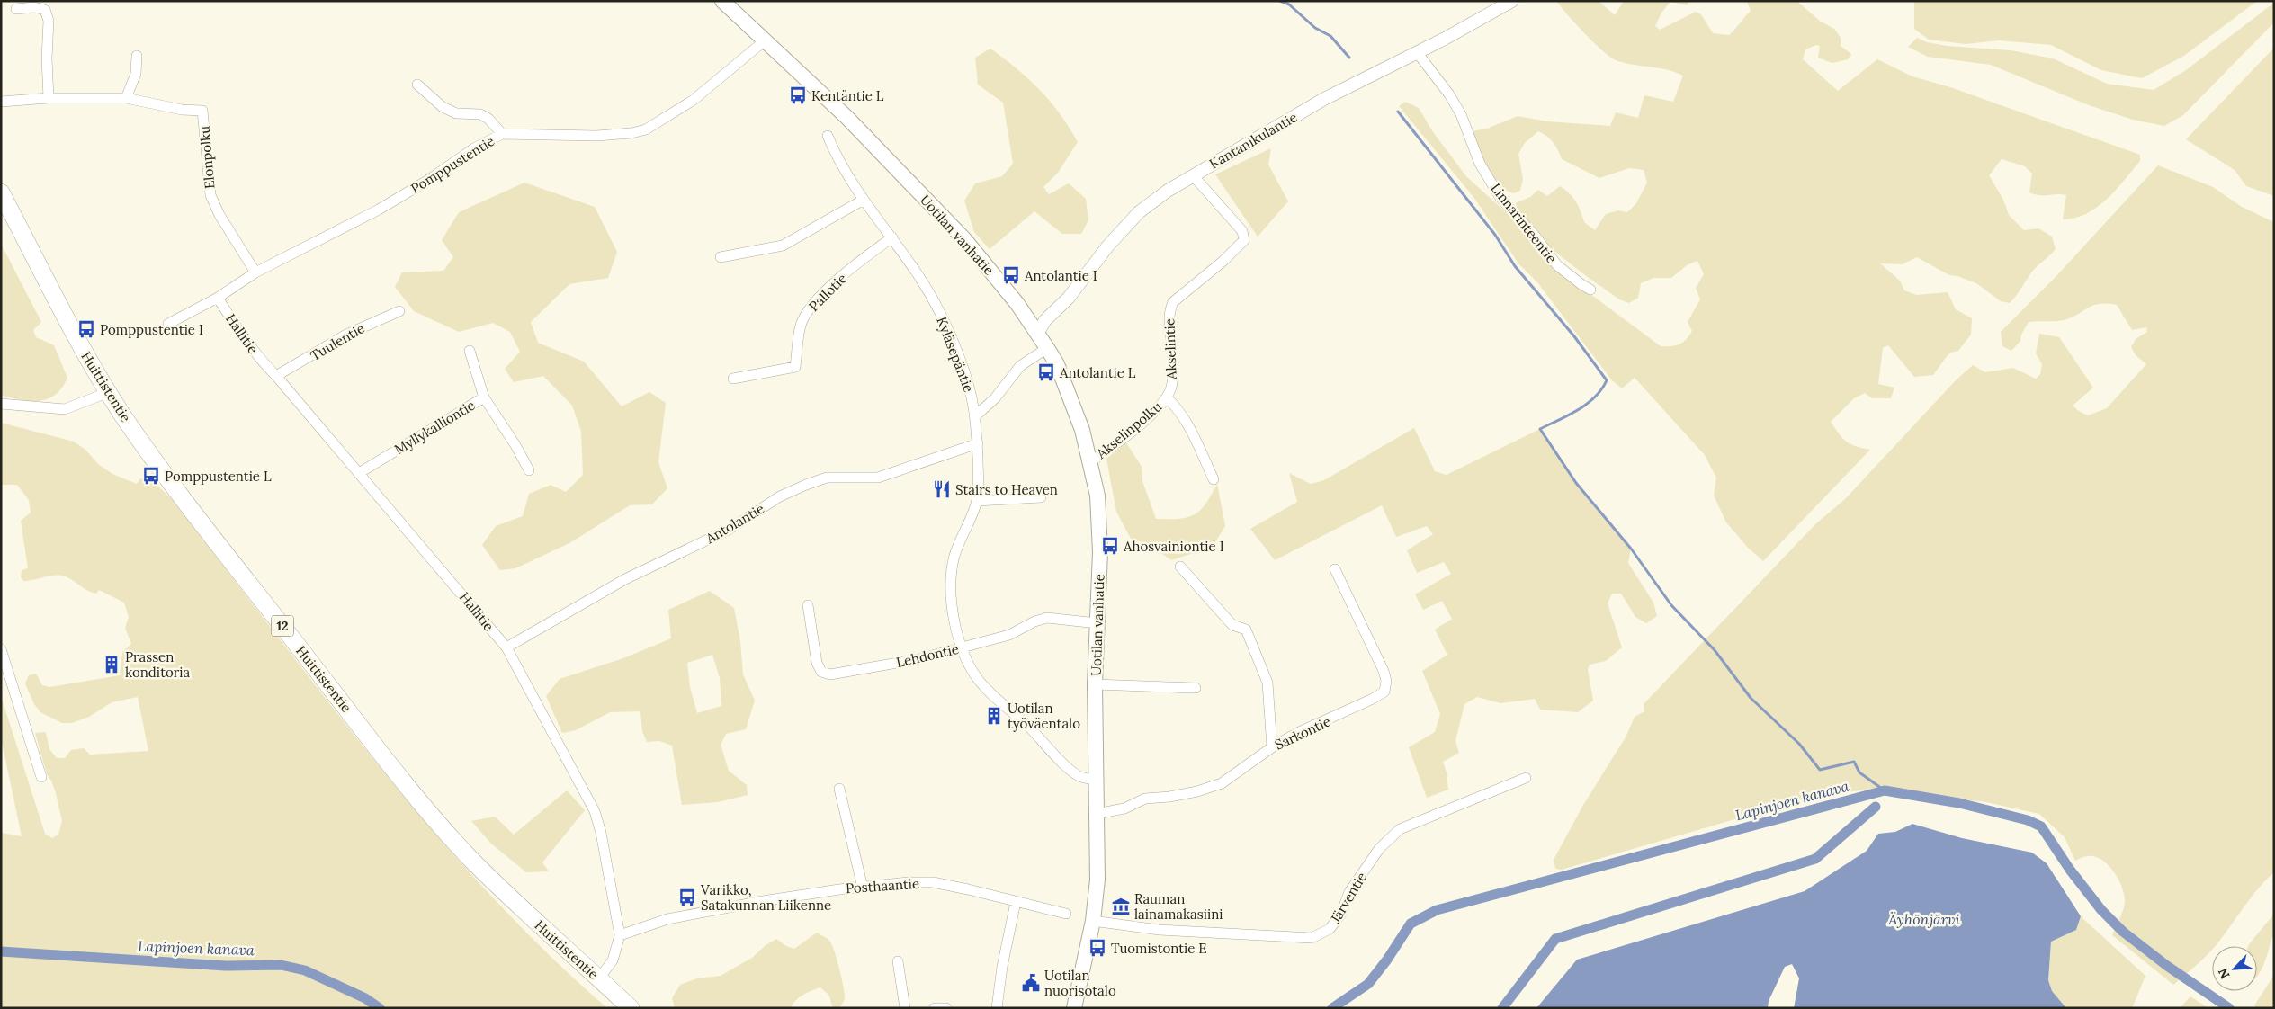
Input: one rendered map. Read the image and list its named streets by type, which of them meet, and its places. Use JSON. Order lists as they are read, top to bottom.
{
  "streets": {
    "highway": ["Huittistentie", "12"],
    "main road": ["Uotilan vanhatie"],
    "street": [
      "Kantanikulantie",
      "Elonpolku",
      "Pomppustentie",
      "Linnarinteentie",
      "Pallotie",
      "Hallitie",
      "Tuulentie",
      "Akselintie",
      "Kyläsepäntie",
      "Myllykalliontie",
      "Akselinpolku",
      "Antolantie",
      "Lehdontie",
      "Sarkontie",
      "Posthaantie",
      "Järventie"
    ]
  },
  "crossings": [
    ["Kantanikulantie", "Linnarinteentie"],
    ["Kantanikulantie", "Uotilan vanhatie"],
    ["Kantanikulantie", "Akselintie"],
    ["Elonpolku", "Pomppustentie"],
    ["Pomppustentie", "Uotilan vanhatie"],
    ["Pomppustentie", "Hallitie"],
    ["Uotilan vanhatie", "Kyläsepäntie"],
    ["Uotilan vanhatie", "Akselinpolku"],
    ["Uotilan vanhatie", "Lehdontie"],
    ["Uotilan vanhatie", "Sarkontie"],
    ["Uotilan vanhatie", "Järventie"],
    ["Pallotie", "Kyläsepäntie"],
    ["Hallitie", "Tuulentie"],
    ["Hallitie", "Huittistentie"],
    ["Hallitie", "Myllykalliontie"],
    ["Hallitie", "Antolantie"],
    ["Hallitie", "Posthaantie"],
    ["Akselintie", "Akselinpolku"],
    ["Kyläsepäntie", "Antolantie"],
    ["Kyläsepäntie", "Lehdontie"]
  ],
  "water": ["Lapinjoen kanava", "Äyhönjärvi"],
  "places": {
    "bus stop": [
      "Kentäntie L",
      "Antolantie I",
      "Pomppustentie I",
      "Antolantie L",
      "Pomppustentie L",
      "Ahosvainiontie I",
      "Varikko, Satakunnan Liikenne",
      "Tuomistontie E"
    ],
    "restaurant": ["Stairs to Heaven"],
    "building": ["Prassen konditoria", "Uotilan työväentalo"],
    "museum": ["Rauman lainamakasiini"],
    "public building": ["Uotilan nuorisotalo"]
  },
  "north": "bottom left"
}
